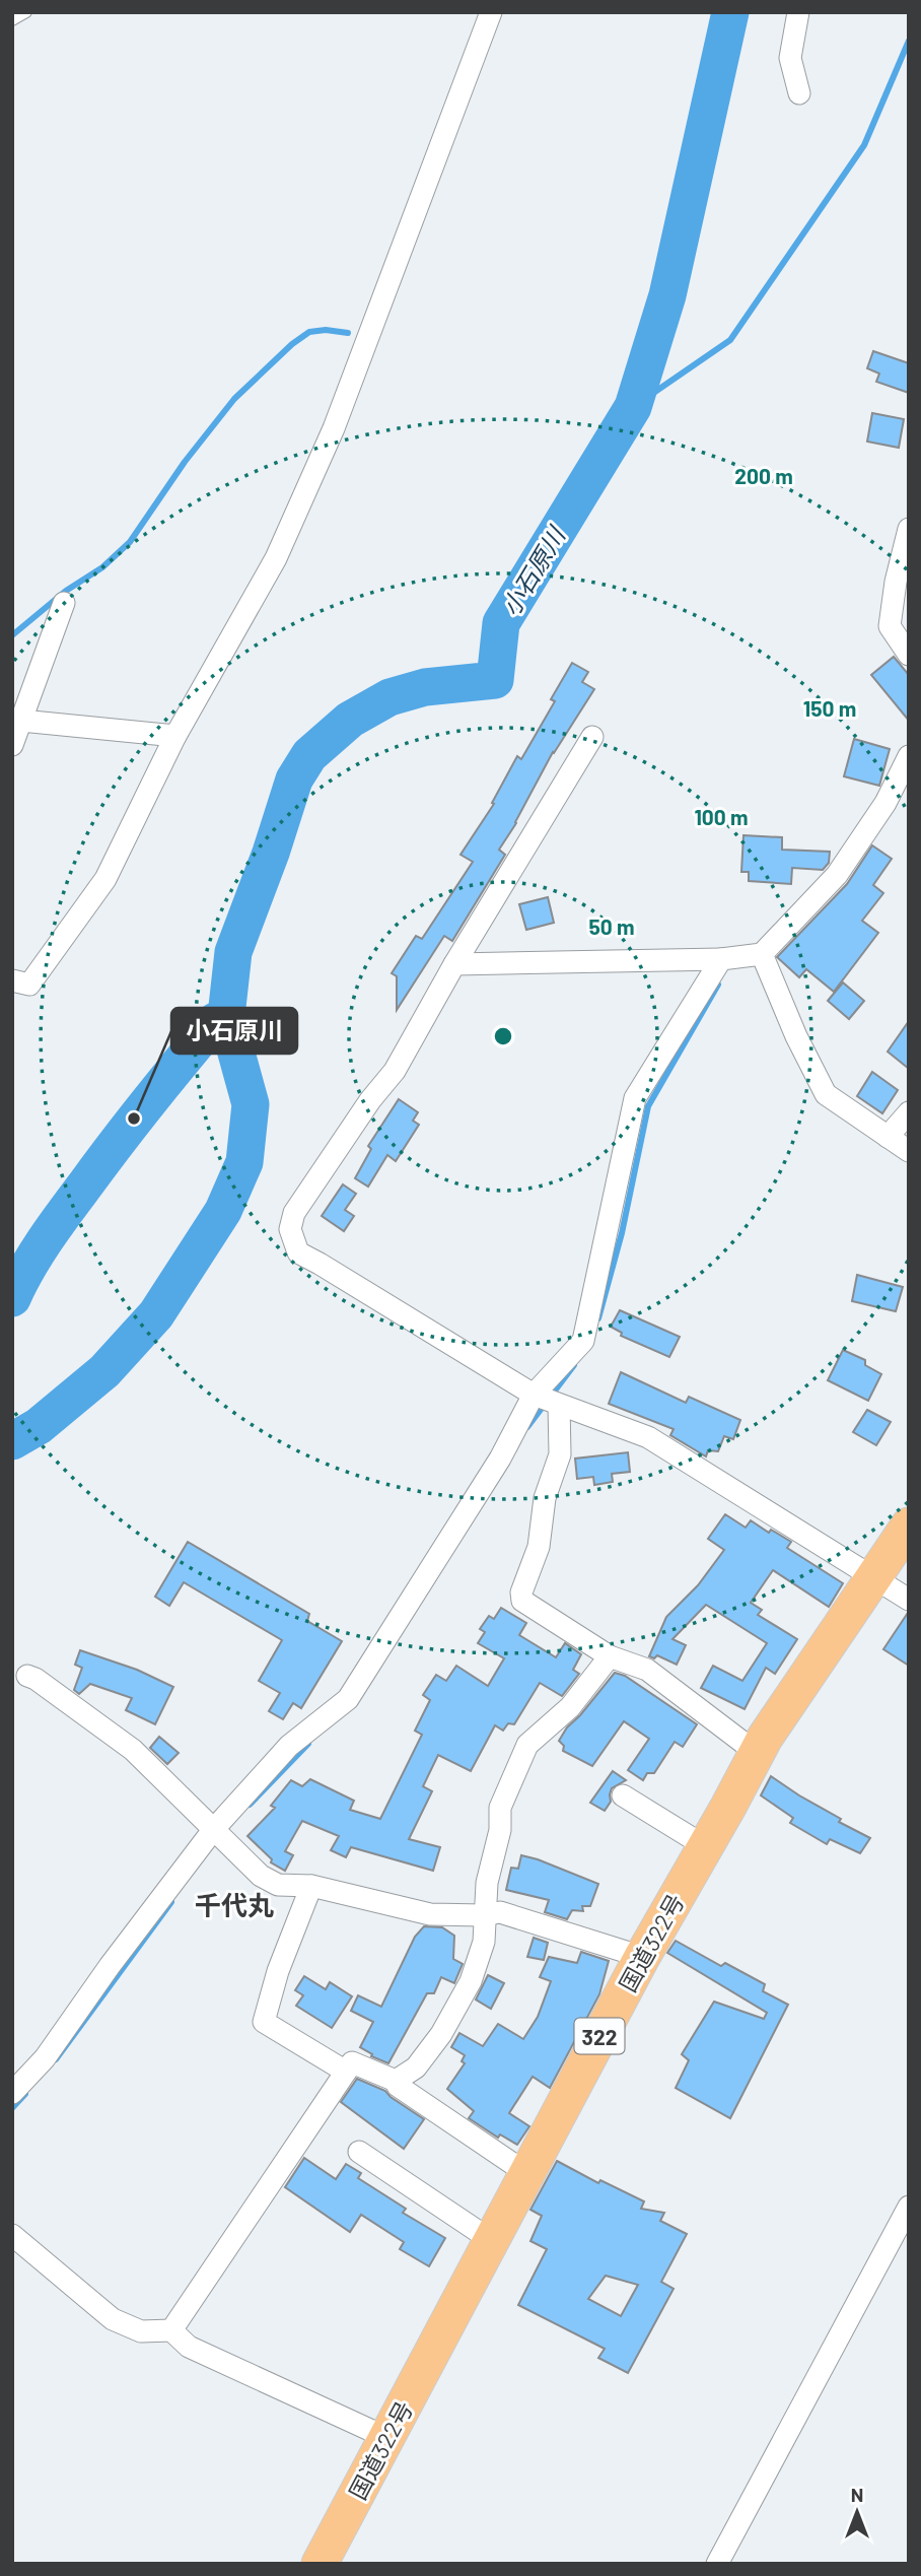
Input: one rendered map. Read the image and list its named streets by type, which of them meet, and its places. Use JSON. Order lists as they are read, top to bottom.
{
  "streets": {
    "highway": ["国道322号", "322"]
  },
  "districts": ["千代丸"],
  "water": ["小石原川"],
  "places": ["小石原川"],
  "north": "top",
  "rings": [
    "200 m",
    "150 m",
    "100 m",
    "50 m"
  ]
}
